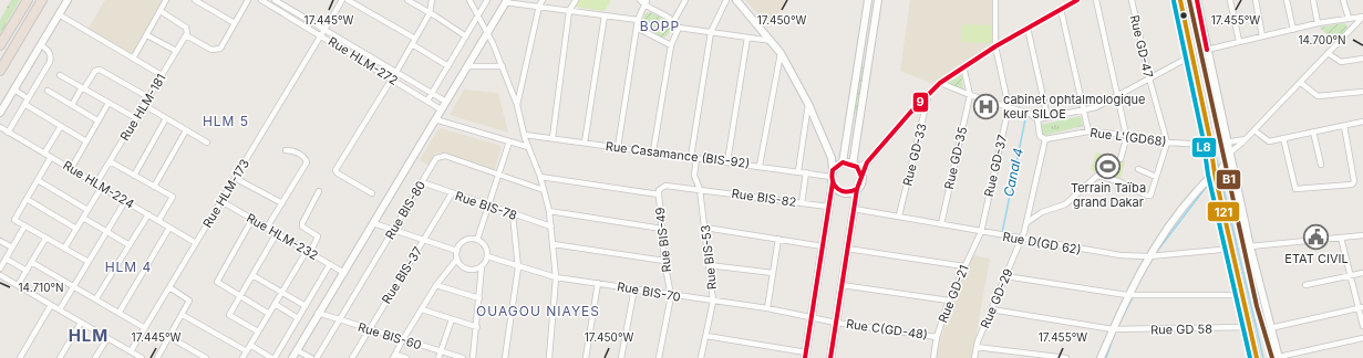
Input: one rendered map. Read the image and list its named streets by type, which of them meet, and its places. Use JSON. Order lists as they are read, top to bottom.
{
  "streets": {
    "street": [
      "Rue GD-47",
      "Rue HLM-272",
      "Rue HLM-181",
      "Rue L'(GD68)",
      "Rue Casamance (BIS-92)",
      "Rue GD-33",
      "Rue GD-35",
      "Rue GD-37",
      "Rue HLM-224",
      "Rue HLM-173",
      "Rue BIS-82",
      "Rue BIS-78",
      "Rue BIS-80",
      "Rue HLM-232",
      "Rue BIS-49",
      "Rue D(GD 62)",
      "Rue BIS-53",
      "Rue BIS-37",
      "Rue BIS-70",
      "Rue GD-21",
      "Rue GD-29",
      "Rue C(GD-48)",
      "Rue GD 58",
      "Rue BIS-60"
    ]
  },
  "crossings": [
    ["Rue GD-47", "Rue L'(GD68)"],
    ["Rue HLM-272", "Rue HLM-173"],
    ["Rue HLM-181", "Rue HLM-224"],
    ["Rue L'(GD68)", "Rue GD-29"],
    ["Rue Casamance (BIS-92)", "Rue BIS-53"],
    ["Rue GD-33", "Rue D(GD 62)"],
    ["Rue GD-35", "Rue D(GD 62)"],
    ["Rue GD-37", "Rue D(GD 62)"],
    ["Rue GD-37", "Rue GD-21"],
    ["Rue HLM-224", "Rue HLM-173"],
    ["Rue HLM-173", "Rue HLM-232"],
    ["Rue BIS-82", "Rue BIS-49"],
    ["Rue BIS-82", "Rue BIS-53"],
    ["Rue BIS-78", "Rue BIS-80"],
    ["Rue BIS-78", "Rue BIS-37"],
    ["Rue BIS-80", "Rue BIS-60"],
    ["Rue BIS-49", "Rue BIS-53"],
    ["Rue BIS-49", "Rue BIS-70"],
    ["Rue D(GD 62)", "Rue GD-21"],
    ["Rue D(GD 62)", "Rue GD-29"],
    ["Rue BIS-53", "Rue BIS-70"],
    ["Rue BIS-37", "Rue BIS-60"],
    ["Rue BIS-70", "Rue C(GD-48)"],
    ["Rue GD-21", "Rue C(GD-48)"],
    ["Rue GD-29", "Rue GD 58"]
  ],
  "districts": [
    "BOPP",
    "HLM 5",
    "HLM 4",
    "OUAGOU NIAYES",
    "HLM"
  ],
  "water": ["Canal 4"],
  "places": {
    "hospital": ["cabinet ophtalmologique keur SILOE"],
    "sports": ["Terrain Taïba grand Dakar"],
    "public building": ["ETAT CIVIL"]
  },
  "lines": [
    "transit line 9",
    "transit line B1",
    "transit line 121",
    "transit line L8"
  ],
  "coordinates": [
    "17.445°W",
    "17.450°W",
    "17.455°W",
    "14.700°N",
    "14.710°N"
  ]
}
